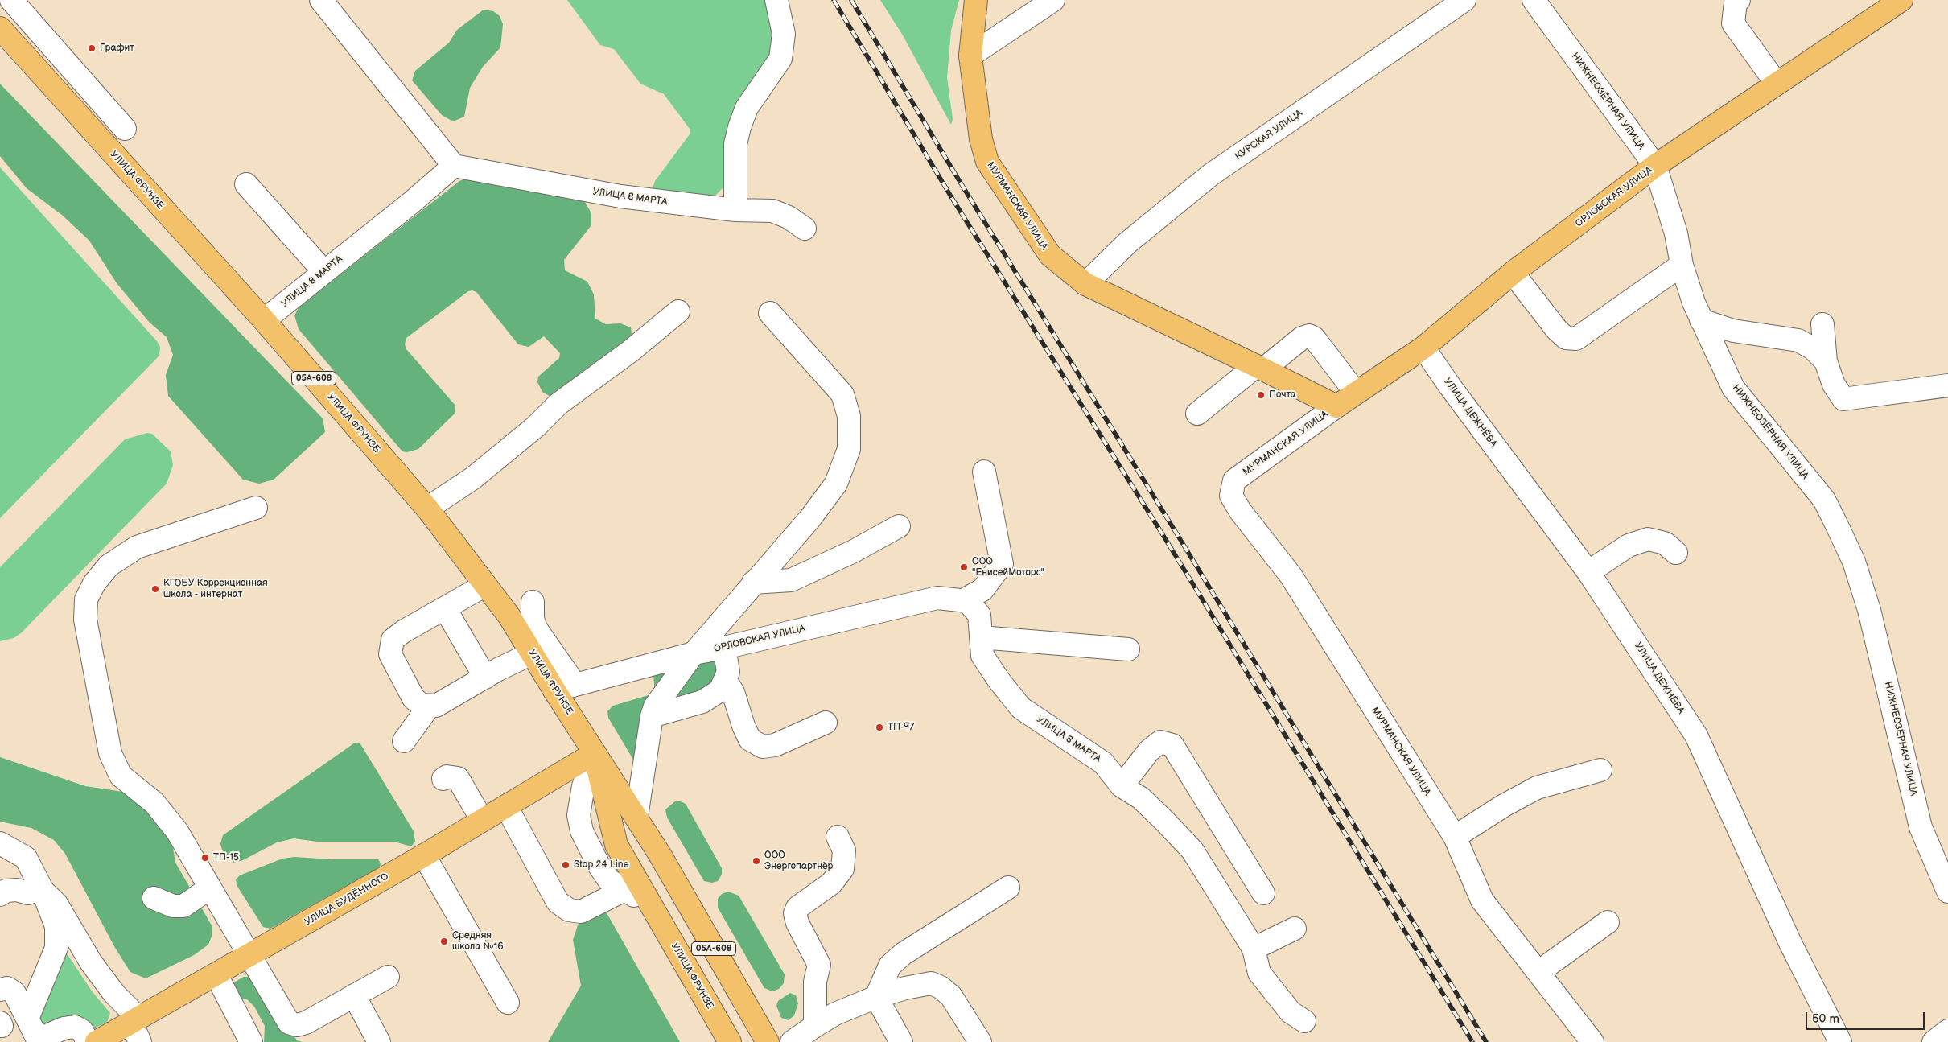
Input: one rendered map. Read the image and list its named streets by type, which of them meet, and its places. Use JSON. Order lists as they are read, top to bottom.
{
  "streets": {
    "main road": [
      "УЛИЦА ФРУНЗЕ",
      "ОРЛОВСКАЯ УЛИЦА",
      "МУРМАНСКАЯ УЛИЦА",
      "05А-608",
      "УЛИЦА БУДЁННОГО"
    ],
    "street": [
      "НИЖНЕОЗЁРНАЯ УЛИЦА",
      "КУРСКАЯ УЛИЦА",
      "УЛИЦА 8 МАРТА",
      "УЛИЦА ДЕЖНЁВА"
    ]
  },
  "crossings": [
    ["НИЖНЕОЗЁРНАЯ УЛИЦА", "ОРЛОВСКАЯ УЛИЦА"],
    ["КУРСКАЯ УЛИЦА", "МУРМАНСКАЯ УЛИЦА"],
    ["УЛИЦА ФРУНЗЕ", "УЛИЦА 8 МАРТА"],
    ["УЛИЦА ФРУНЗЕ", "ОРЛОВСКАЯ УЛИЦА"],
    ["УЛИЦА ФРУНЗЕ", "УЛИЦА БУДЁННОГО"],
    ["УЛИЦА 8 МАРТА", "ОРЛОВСКАЯ УЛИЦА"],
    ["ОРЛОВСКАЯ УЛИЦА", "МУРМАНСКАЯ УЛИЦА"],
    ["ОРЛОВСКАЯ УЛИЦА", "УЛИЦА ДЕЖНЁВА"]
  ],
  "places": [
    "Графит",
    "Почта",
    "ООО \"ЕнисейМоторс\"",
    "КГОБУ Коррекционная школа - интернат",
    "ТП-97",
    "ТП-15",
    "ООО Энергопартнёр",
    "Stop 24 Line",
    "Средняя школа №16"
  ],
  "scale_bar": "50 m"
}
